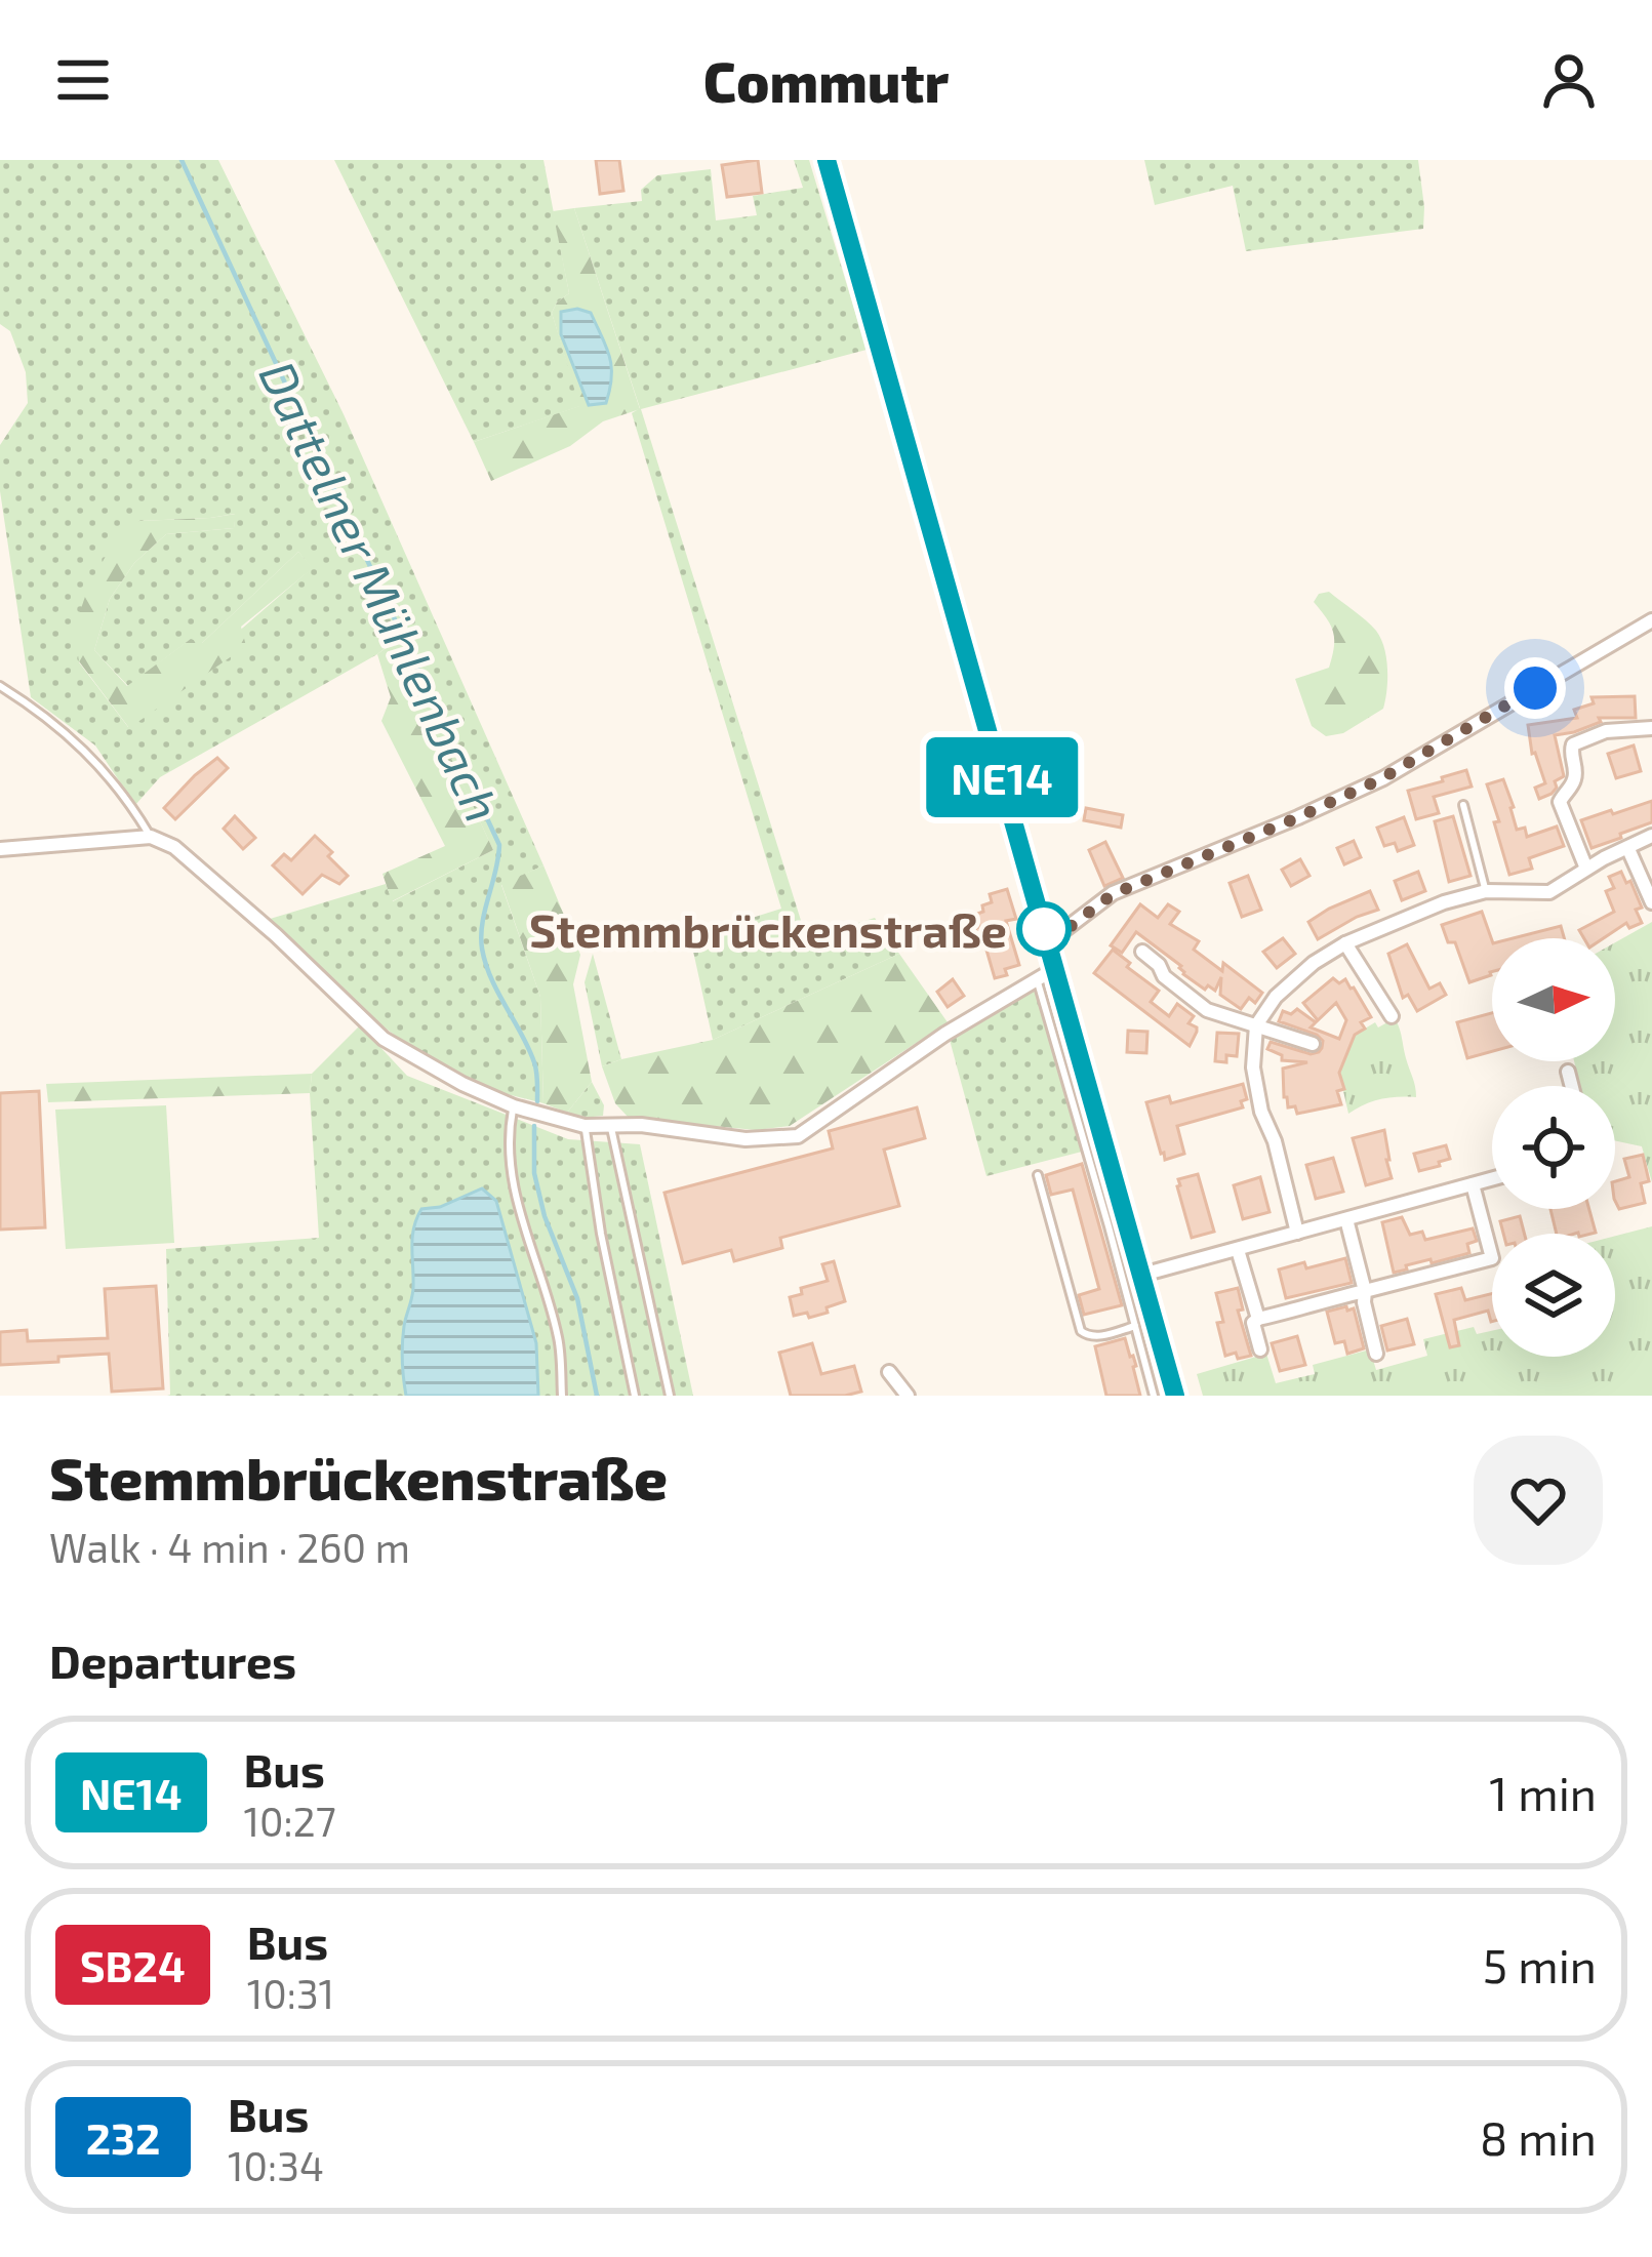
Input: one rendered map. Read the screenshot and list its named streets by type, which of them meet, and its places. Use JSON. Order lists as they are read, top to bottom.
{
  "water": ["Dattelner Mühlenbach"],
  "places": ["Stemmbrückenstraße"],
  "lines": ["bus line NE14"],
  "north": "right",
  "page": {
    "header": "Commutr",
    "on_map": "NE14",
    "heading": [
      ["Stemmbrückenstraße", "Walk · 4 min · 260 m"],
      "Departures"
    ],
    "list": [
      {
        "mark": "NE14",
        "name": "Bus",
        "note": "10:27",
        "value": "1 min"
      },
      {
        "mark": "SB24",
        "name": "Bus",
        "note": "10:31",
        "value": "5 min"
      },
      {
        "mark": "232",
        "name": "Bus",
        "note": "10:34",
        "value": "8 min"
      }
    ]
  }
}
